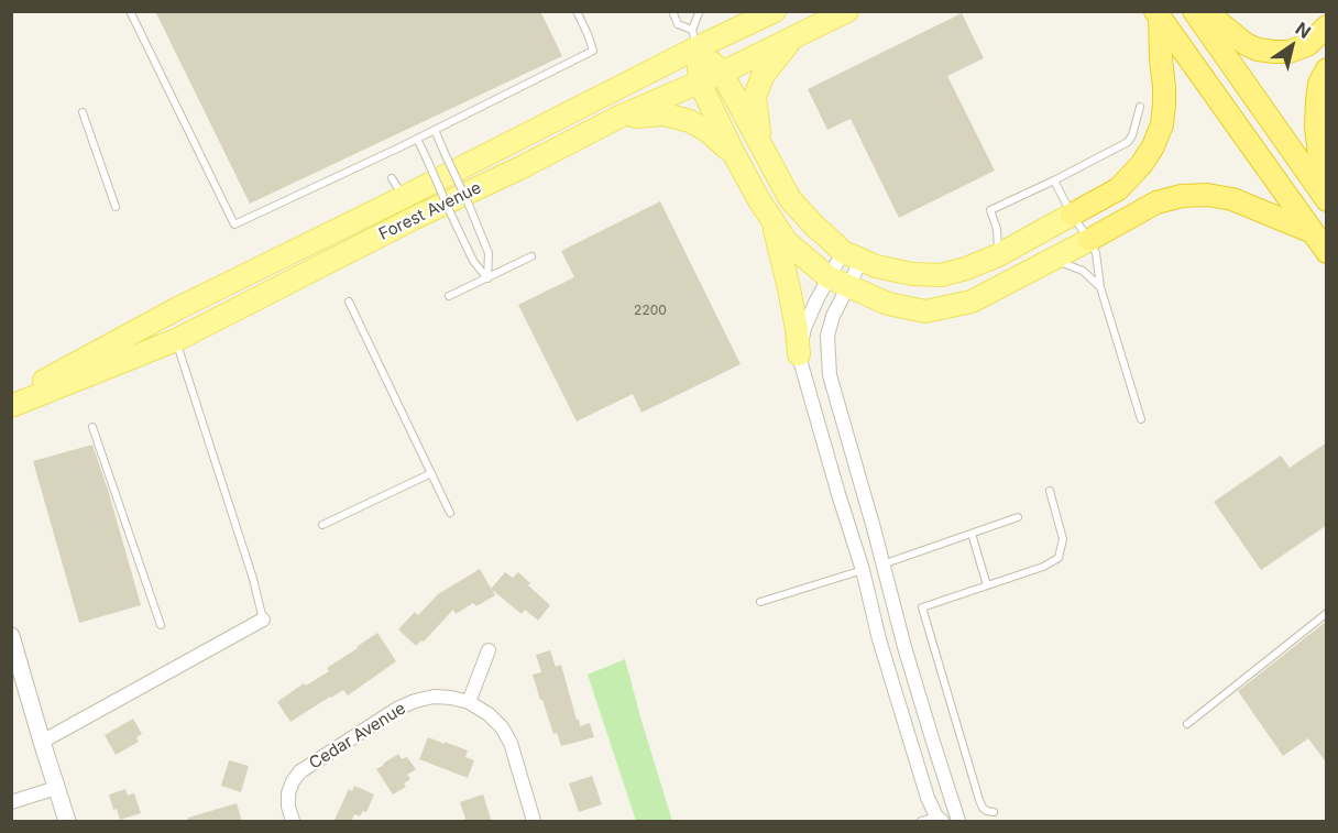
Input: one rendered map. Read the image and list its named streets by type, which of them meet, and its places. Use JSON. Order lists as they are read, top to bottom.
{
  "streets": {
    "main road": ["Forest Avenue"],
    "street": ["Cedar Avenue"]
  },
  "house_numbers": ["2200"],
  "north": "top right"
}
